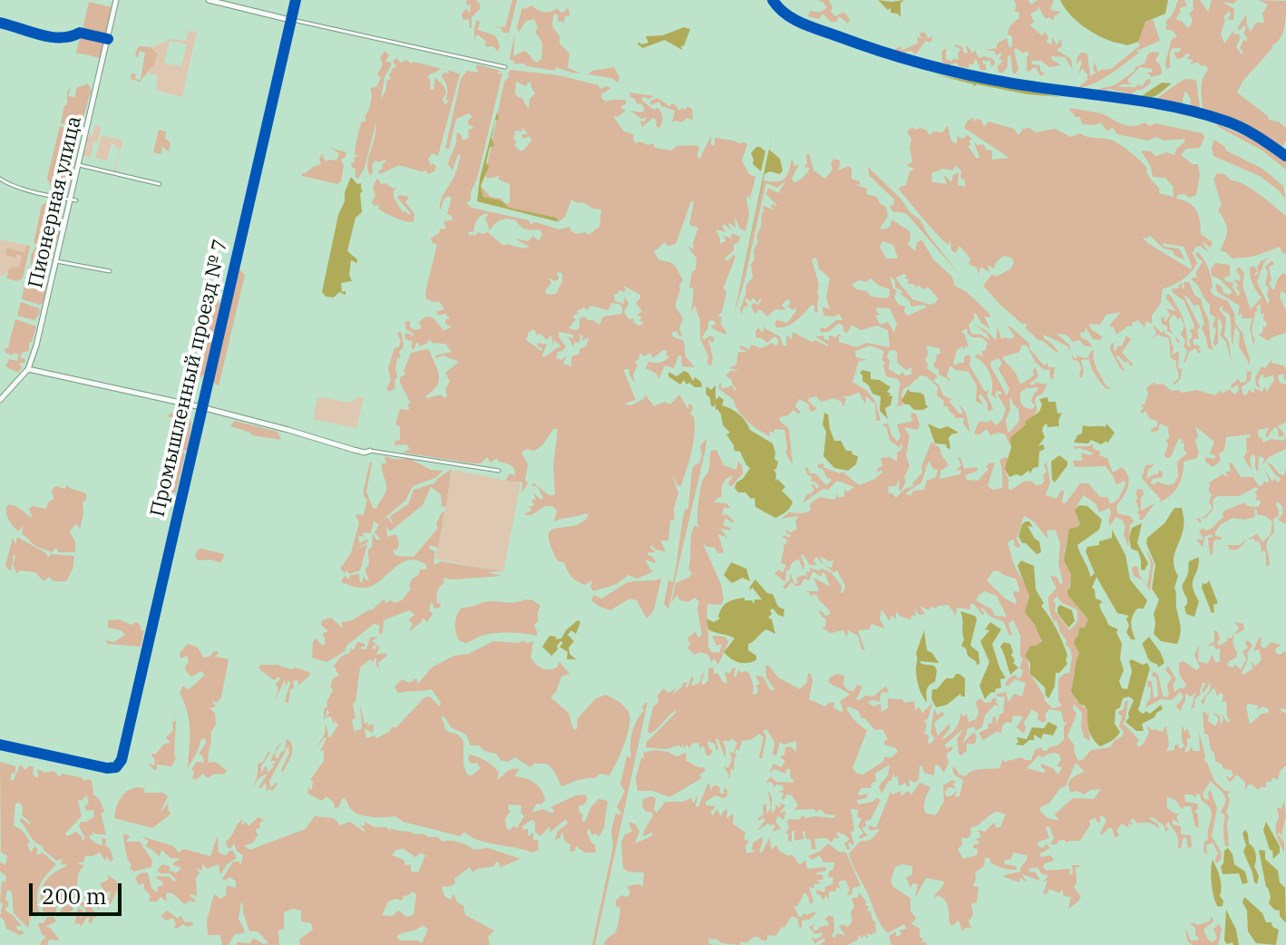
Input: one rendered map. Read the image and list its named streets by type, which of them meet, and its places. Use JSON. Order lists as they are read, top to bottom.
{
  "streets": {
    "street": ["Пионерная улица", "Промышленный проезд № 7"]
  },
  "scale_bar": "200 m"
}
